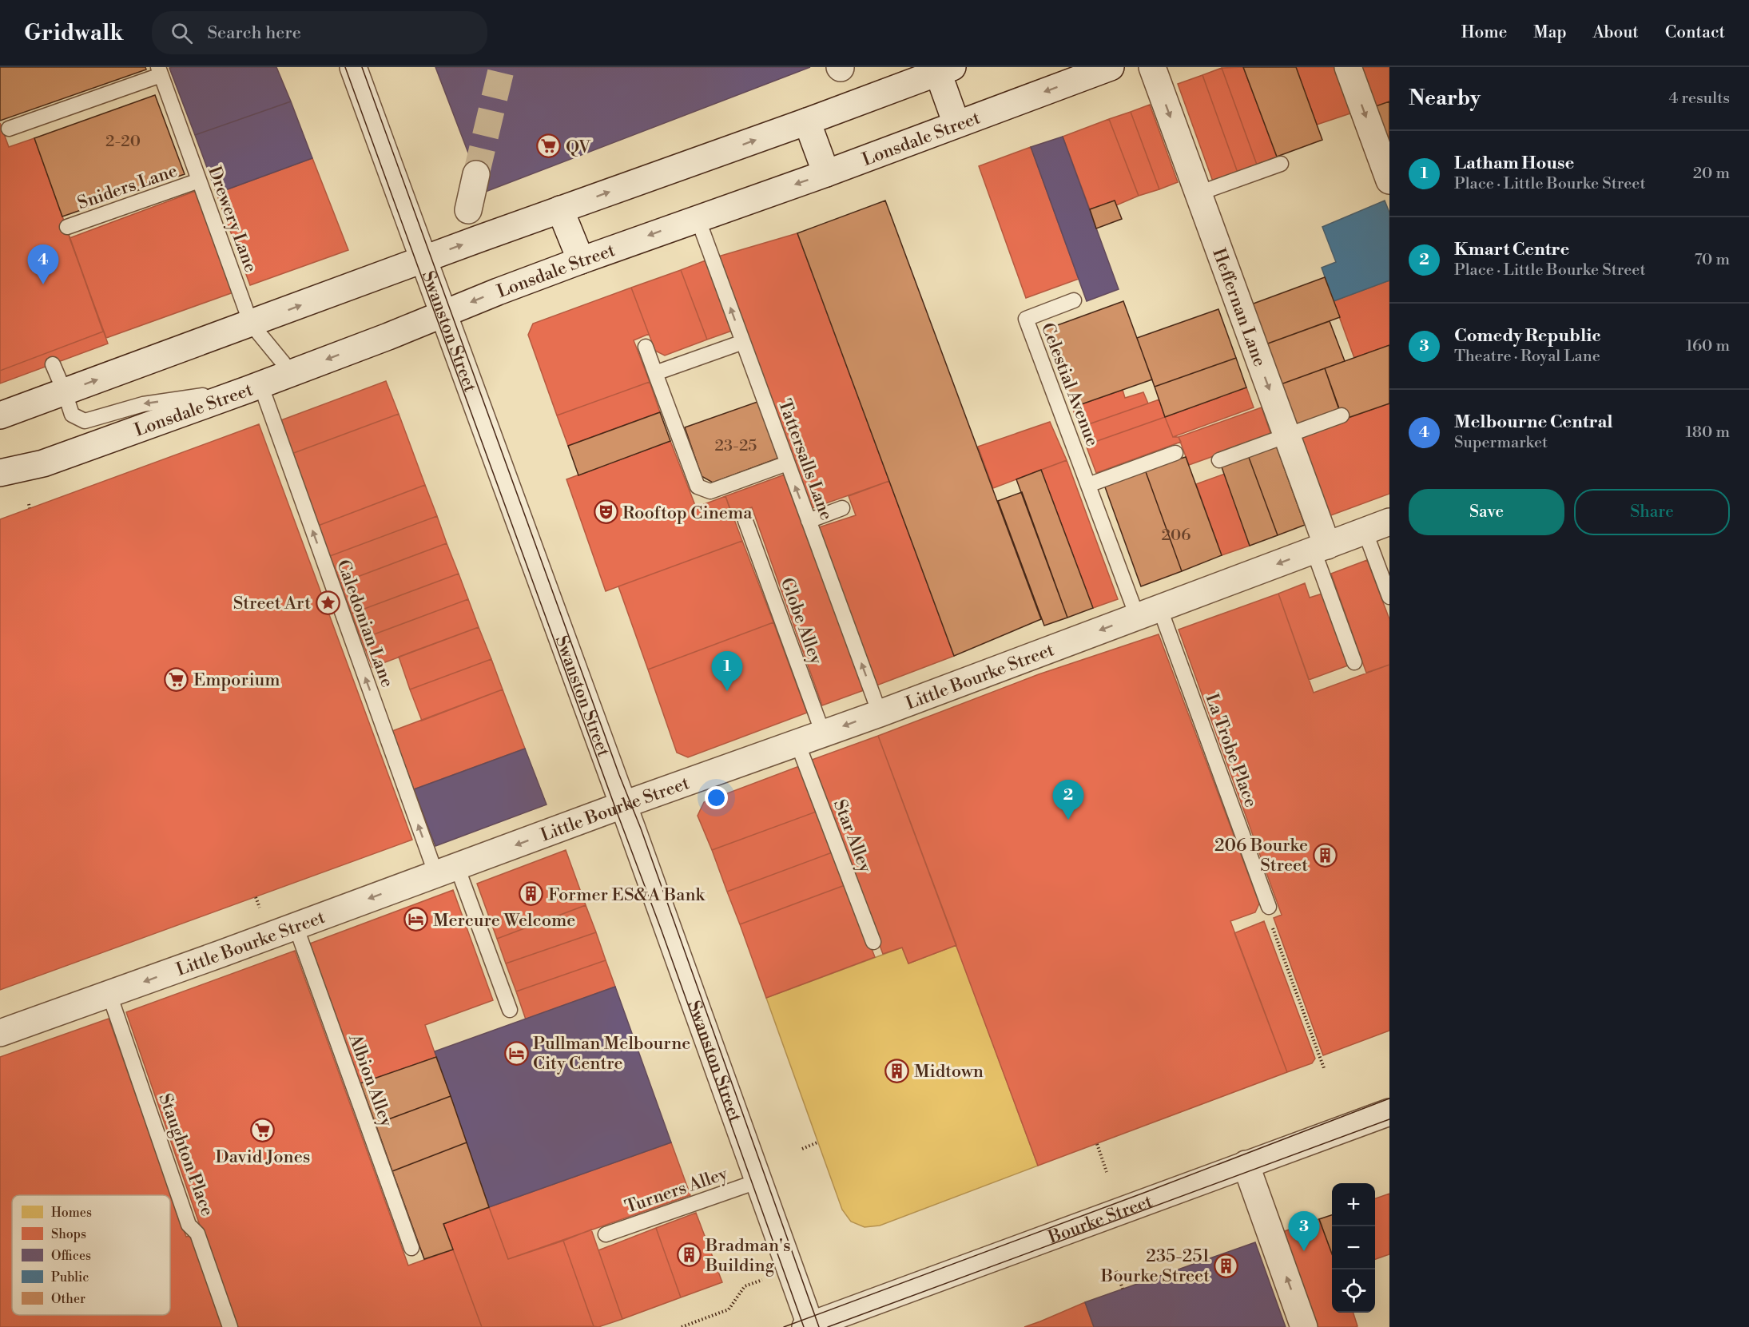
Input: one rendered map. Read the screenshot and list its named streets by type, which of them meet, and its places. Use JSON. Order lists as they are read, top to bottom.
{
  "streets": {
    "street": [
      "Lonsdale Street",
      "Heffernan Lane",
      "Swanston Street",
      "Little Bourke Street",
      "Bourke Street"
    ],
    "lane": [
      "Sniders Lane",
      "Drewery Lane",
      "Celestial Avenue",
      "Tattersalls Lane",
      "Globe Alley",
      "Caledonian Lane",
      "La Trobe Place",
      "Star Alley",
      "Albion Alley",
      "Staughton Place",
      "Turners Alley"
    ]
  },
  "crossings": [
    ["Lonsdale Street", "Drewery Lane"],
    ["Lonsdale Street", "Swanston Street"],
    ["Lonsdale Street", "Tattersalls Lane"],
    ["Lonsdale Street", "Caledonian Lane"],
    ["Sniders Lane", "Drewery Lane"],
    ["Heffernan Lane", "Little Bourke Street"],
    ["Swanston Street", "Little Bourke Street"],
    ["Swanston Street", "Turners Alley"],
    ["Swanston Street", "Bourke Street"],
    ["Celestial Avenue", "Little Bourke Street"],
    ["Celestial Avenue", "La Trobe Place"],
    ["Tattersalls Lane", "Little Bourke Street"],
    ["Globe Alley", "Little Bourke Street"],
    ["Caledonian Lane", "Little Bourke Street"],
    ["Little Bourke Street", "La Trobe Place"],
    ["Little Bourke Street", "Star Alley"],
    ["Little Bourke Street", "Albion Alley"],
    ["Little Bourke Street", "Staughton Place"]
  ],
  "one_way": ["Tattersalls Lane", "Caledonian Lane", "Little Bourke Street"],
  "places": {
    "supermarket": ["QV", "Emporium", "David Jones"],
    "theatre": ["Rooftop Cinema"],
    "place": ["Street Art"],
    "building": [
      "206 Bourke Street",
      "Former ES&A Bank",
      "Midtown",
      "Bradman's Building",
      "235-251 Bourke Street"
    ],
    "hotel": ["Mercure Welcome", "Pullman Melbourne City Centre"]
  },
  "house_numbers": ["2-20", "23-25", "206"],
  "legend": [
    "Homes",
    "Shops",
    "Offices",
    "Public",
    "Other"
  ],
  "page": {
    "header": "Gridwalk",
    "search": "Search here",
    "nav": [
      "Home",
      "Map",
      "About",
      "Contact"
    ],
    "heading": ["Nearby", "4 results"],
    "list": [
      {
        "mark": "1",
        "name": "Latham House",
        "note": "Place · Little Bourke Street",
        "value": "20 m"
      },
      {
        "mark": "2",
        "name": "Kmart Centre",
        "note": "Place · Little Bourke Street",
        "value": "70 m"
      },
      {
        "mark": "3",
        "name": "Comedy Republic",
        "note": "Theatre · Royal Lane",
        "value": "160 m"
      },
      {
        "mark": "4",
        "name": "Melbourne Central",
        "note": "Supermarket",
        "value": "180 m"
      }
    ],
    "pins": [
      "4",
      "1",
      "2",
      "3"
    ],
    "buttons": ["Save", "Share"],
    "map_buttons": ["+", "−"]
  }
}
